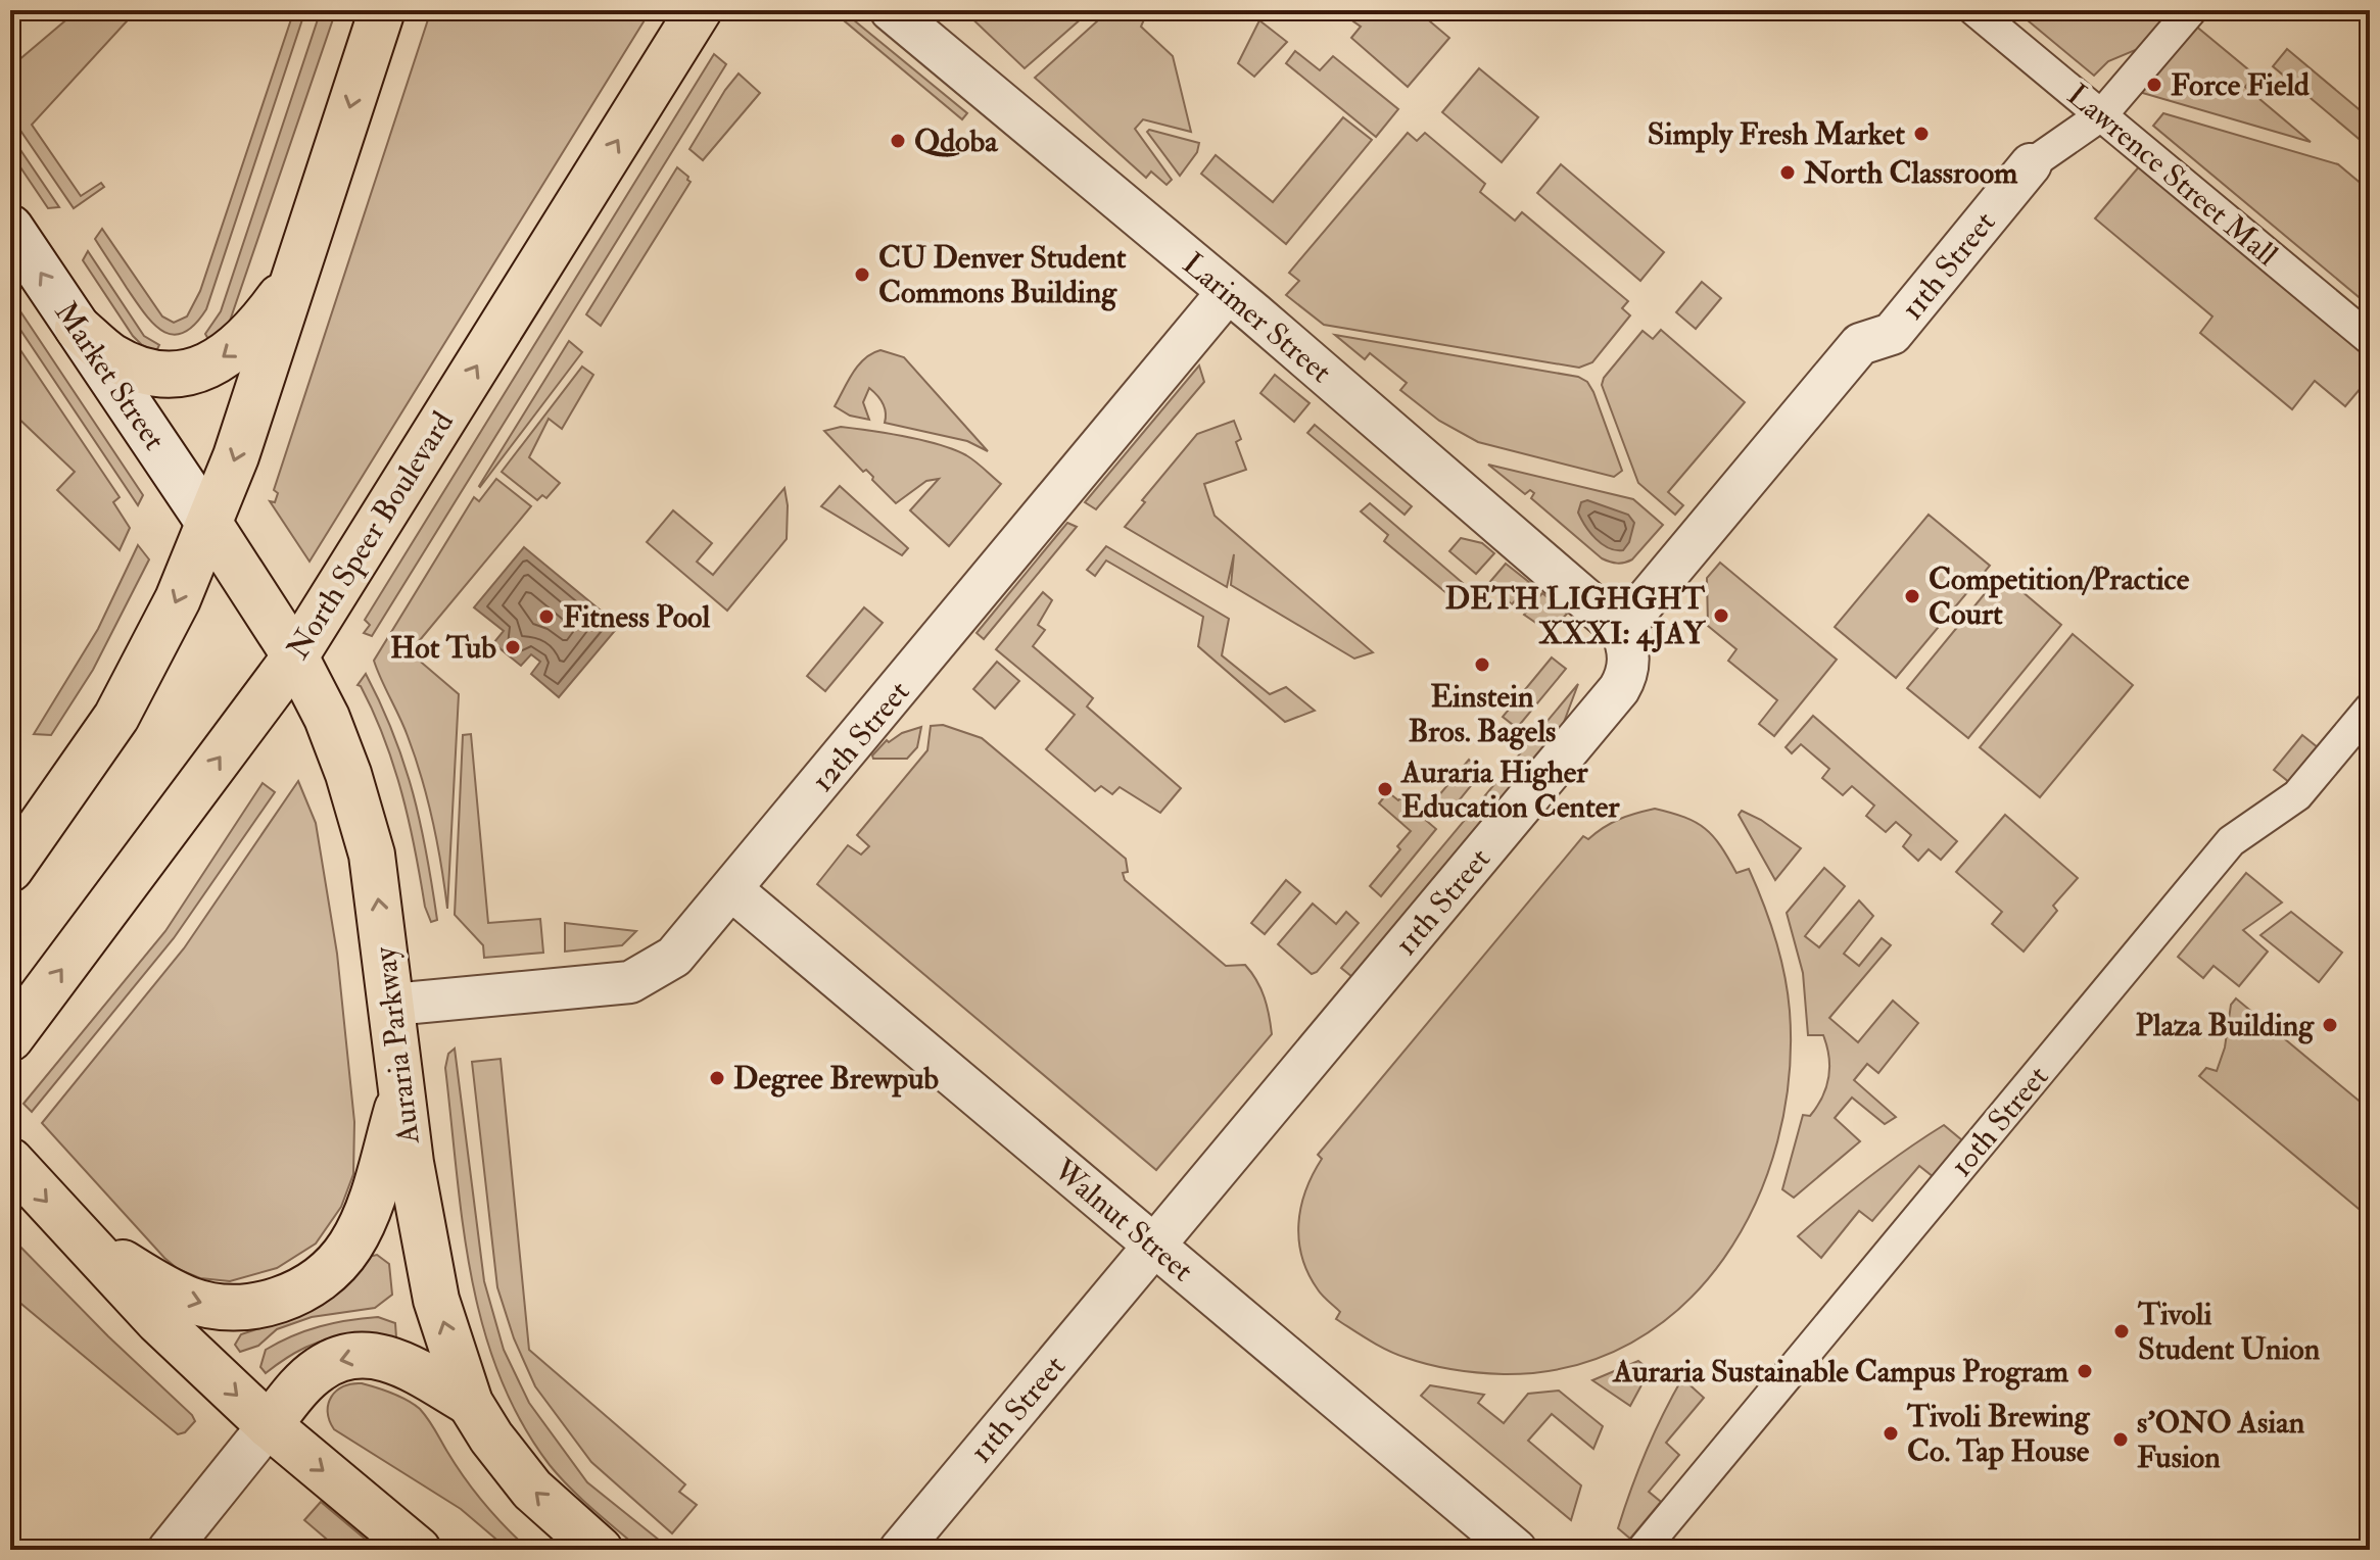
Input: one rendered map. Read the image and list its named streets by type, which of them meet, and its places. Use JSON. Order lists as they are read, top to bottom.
{
  "streets": {
    "main road": ["Market Street", "North Speer Boulevard", "Auraria Parkway"],
    "street": [
      "Lawrence Street Mall",
      "11th Street",
      "Larimer Street",
      "12th Street",
      "10th Street",
      "Walnut Street"
    ]
  },
  "crossings": [
    ["Lawrence Street Mall", "11th Street"],
    ["11th Street", "Larimer Street"],
    ["11th Street", "Walnut Street"],
    ["Larimer Street", "12th Street"],
    ["Market Street", "Auraria Parkway"],
    ["North Speer Boulevard", "Auraria Parkway"],
    ["12th Street", "Auraria Parkway"],
    ["12th Street", "Walnut Street"]
  ],
  "places": [
    "Force Field",
    "Simply Fresh Market",
    "Qdoba",
    "North Classroom",
    "CU Denver Student Commons Building",
    "Competition/Practice Court",
    "DETH LIGHGHT XXXI: 4JAY",
    "Fitness Pool",
    "Hot Tub",
    "Einstein Bros. Bagels",
    "Auraria Higher Education Center",
    "Plaza Building",
    "Degree Brewpub",
    "Tivoli Student Union",
    "Auraria Sustainable Campus Program",
    "Tivoli Brewing Co. Tap House",
    "s'ONO Asian Fusion"
  ]
}
